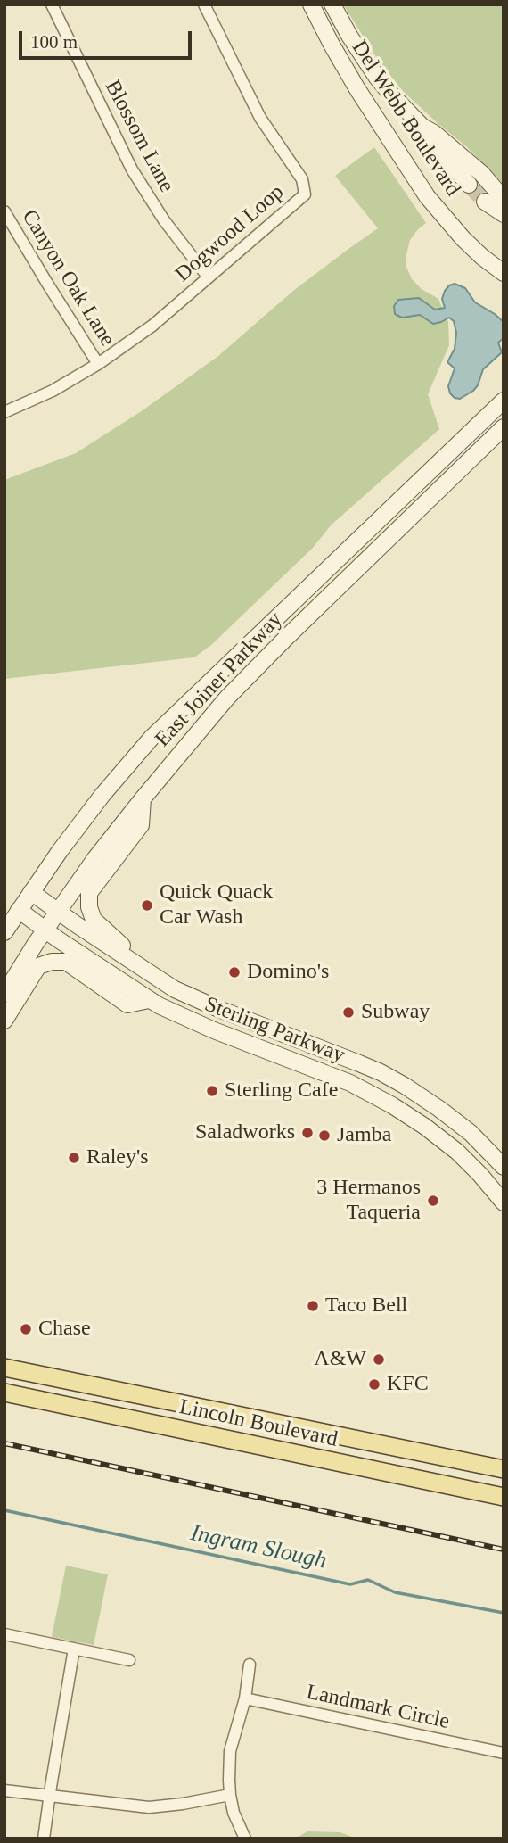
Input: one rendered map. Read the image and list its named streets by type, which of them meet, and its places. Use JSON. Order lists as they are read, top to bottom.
{
  "streets": {
    "main road": [
      "Del Webb Boulevard",
      "East Joiner Parkway",
      "Sterling Parkway",
      "Lincoln Boulevard"
    ],
    "street": [
      "Blossom Lane",
      "Dogwood Loop",
      "Canyon Oak Lane",
      "Landmark Circle"
    ]
  },
  "crossings": [
    ["Blossom Lane", "Dogwood Loop"],
    ["Dogwood Loop", "Canyon Oak Lane"],
    ["East Joiner Parkway", "Sterling Parkway"]
  ],
  "water": ["Ingram Slough"],
  "places": [
    "Quick Quack Car Wash",
    "Domino's",
    "Subway",
    "Sterling Cafe",
    "Saladworks",
    "Jamba",
    "Raley's",
    "3 Hermanos Taqueria",
    "Taco Bell",
    "Chase",
    "A&W",
    "KFC"
  ],
  "scale_bar": "100 m"
}
